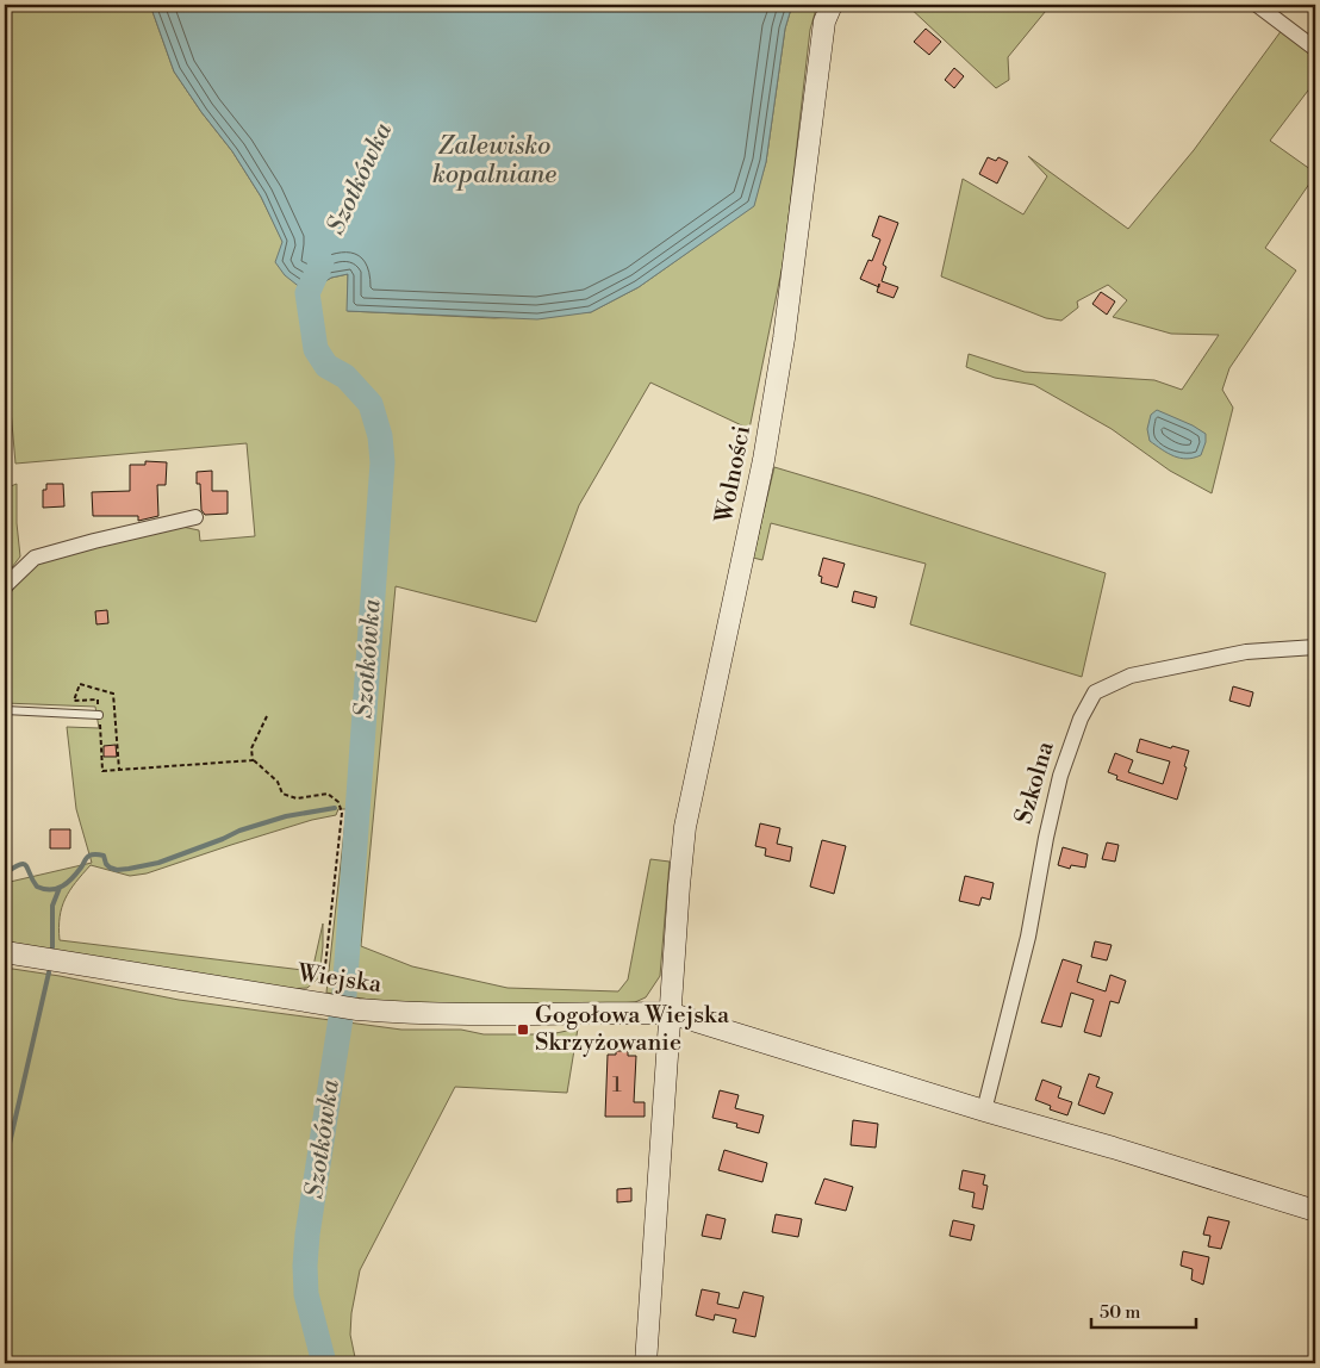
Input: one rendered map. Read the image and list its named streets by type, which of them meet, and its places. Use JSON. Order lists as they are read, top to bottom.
{
  "streets": {
    "main road": ["Wolności", "Wiejska"],
    "street": ["Szkolna"]
  },
  "crossings": [
    ["Wolności", "Wiejska"],
    ["Szkolna", "Wiejska"]
  ],
  "water": ["Zalewisko kopalniane", "Szotkówka"],
  "places": {
    "transit": ["Gogołowa Wiejska Skrzyżowanie"]
  },
  "house_numbers": ["1"],
  "scale_bar": "50 m"
}
